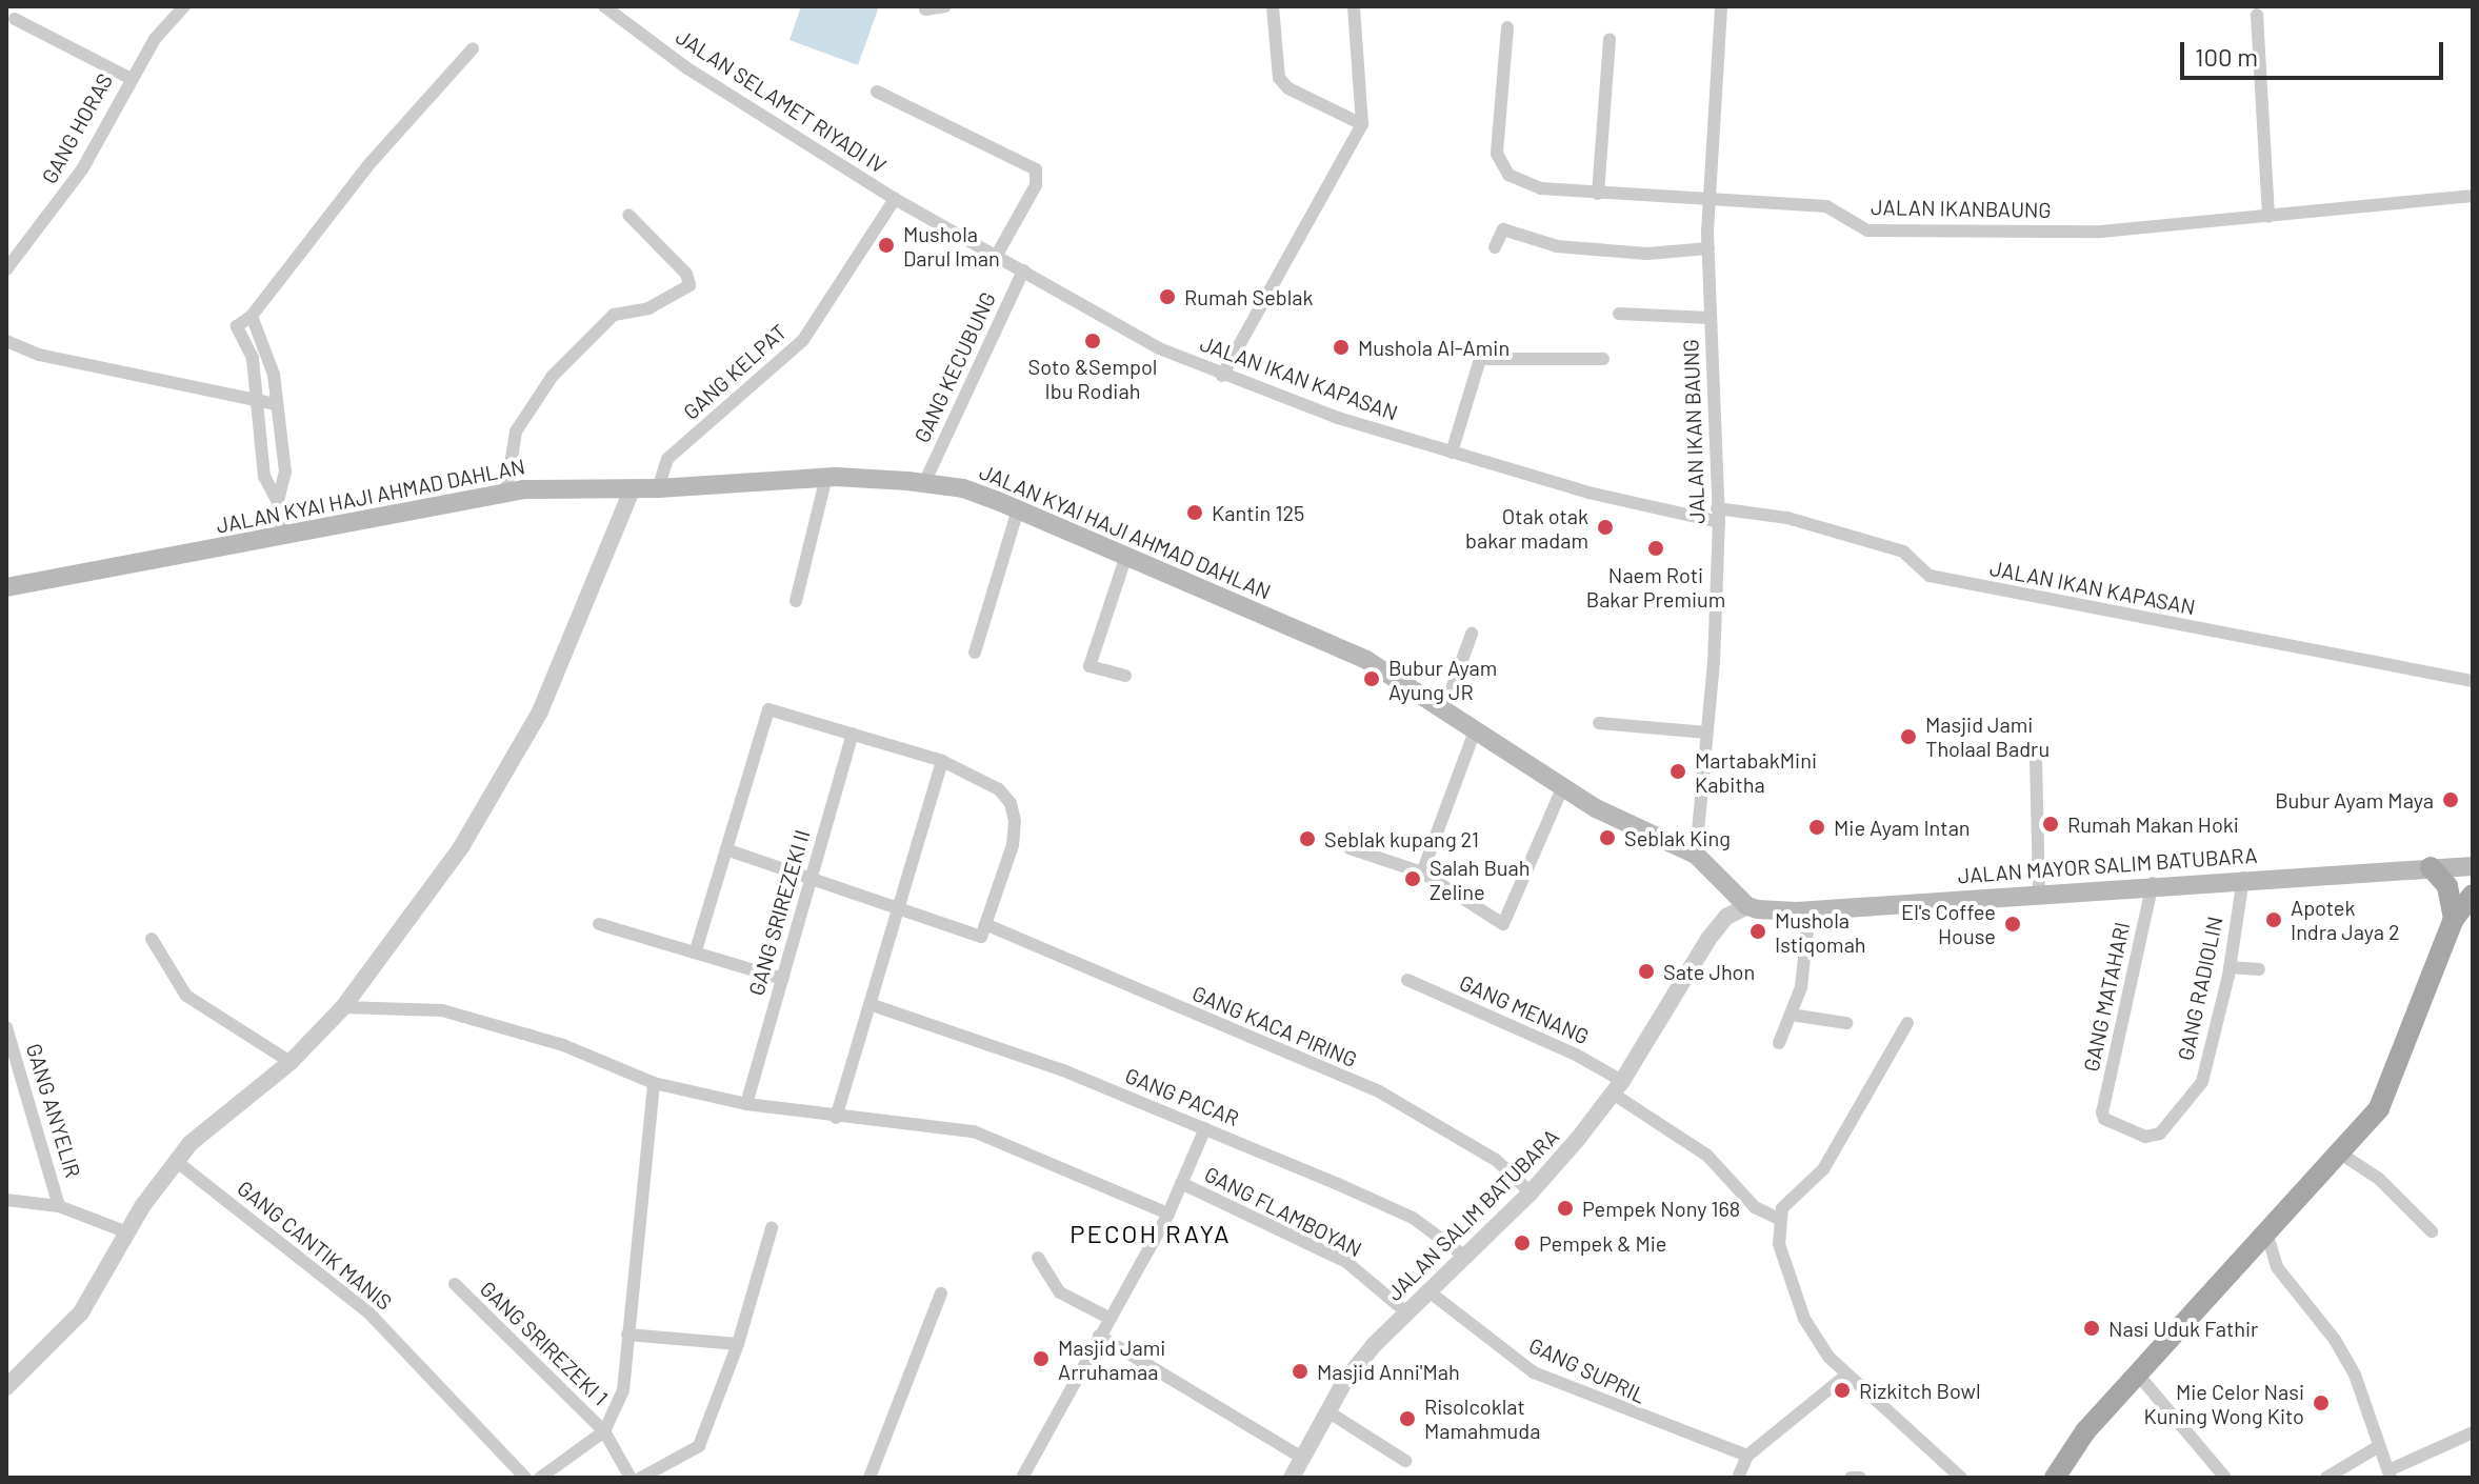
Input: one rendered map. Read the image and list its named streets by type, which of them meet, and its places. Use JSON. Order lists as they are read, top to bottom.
{
  "streets": {
    "main road": ["JALAN KYAI HAJI AHMAD DAHLAN", "JALAN MAYOR SALIM BATUBARA"],
    "street": [
      "JALAN SELAMET RIYADI IV",
      "GANG HORAS",
      "JALAN IKANBAUNG",
      "GANG KECUBUNG",
      "GANG KELPAT",
      "JALAN IKAN KAPASAN",
      "JALAN IKAN BAUNG",
      "GANG SRIREZEKI II",
      "GANG RADIOLIN",
      "GANG MATAHARI",
      "GANG MENANG",
      "GANG KACA PIRING",
      "GANG PACAR",
      "GANG ANYELIR",
      "GANG FLAMBOYAN",
      "JALAN SALIM BATUBARA",
      "GANG CANTIK MANIS",
      "GANG SRIREZEKI 1",
      "GANG SUPRIL"
    ]
  },
  "crossings": [
    ["JALAN SELAMET RIYADI IV", "GANG KELPAT"],
    ["JALAN SELAMET RIYADI IV", "JALAN IKAN KAPASAN"],
    ["JALAN IKANBAUNG", "JALAN IKAN BAUNG"],
    ["GANG KECUBUNG", "JALAN IKAN KAPASAN"],
    ["GANG KECUBUNG", "JALAN KYAI HAJI AHMAD DAHLAN"],
    ["GANG KELPAT", "JALAN IKAN KAPASAN"],
    ["GANG KELPAT", "JALAN KYAI HAJI AHMAD DAHLAN"],
    ["JALAN IKAN KAPASAN", "JALAN IKAN BAUNG"],
    ["JALAN IKAN BAUNG", "JALAN KYAI HAJI AHMAD DAHLAN"],
    ["JALAN KYAI HAJI AHMAD DAHLAN", "JALAN MAYOR SALIM BATUBARA"],
    ["JALAN KYAI HAJI AHMAD DAHLAN", "JALAN SALIM BATUBARA"],
    ["JALAN MAYOR SALIM BATUBARA", "GANG RADIOLIN"],
    ["JALAN MAYOR SALIM BATUBARA", "GANG MATAHARI"],
    ["JALAN MAYOR SALIM BATUBARA", "JALAN SALIM BATUBARA"],
    ["GANG RADIOLIN", "GANG MATAHARI"],
    ["GANG MENANG", "JALAN SALIM BATUBARA"],
    ["GANG KACA PIRING", "JALAN SALIM BATUBARA"],
    ["GANG PACAR", "JALAN SALIM BATUBARA"],
    ["GANG FLAMBOYAN", "JALAN SALIM BATUBARA"],
    ["JALAN SALIM BATUBARA", "GANG SUPRIL"]
  ],
  "districts": ["PECOH RAYA"],
  "places": [
    "Mushola Darul Iman",
    "Rumah Seblak",
    "Soto &Sempol Ibu Rodiah",
    "Mushola Al-Amin",
    "Kantin 125",
    "Otak otak bakar madam",
    "Naem Roti Bakar Premium",
    "Bubur Ayam Ayung JR",
    "Masjid Jami Tholaal Badru",
    "MartabakMini Kabitha",
    "Bubur Ayam Maya",
    "Rumah Makan Hoki",
    "Mie Ayam Intan",
    "Seblak King",
    "Seblak kupang 21",
    "Salah Buah Zeline",
    "Apotek Indra Jaya 2",
    "El's Coffee House",
    "Mushola Istiqomah",
    "Sate Jhon",
    "Pempek Nony 168",
    "Pempek & Mie",
    "Nasi Uduk Fathir",
    "Masjid Jami Arruhamaa",
    "Masjid Anni'Mah",
    "Rizkitch Bowl",
    "Mie Celor Nasi Kuning Wong Kito",
    "Risolcoklat Mamahmuda"
  ],
  "scale_bar": "100 m"
}
